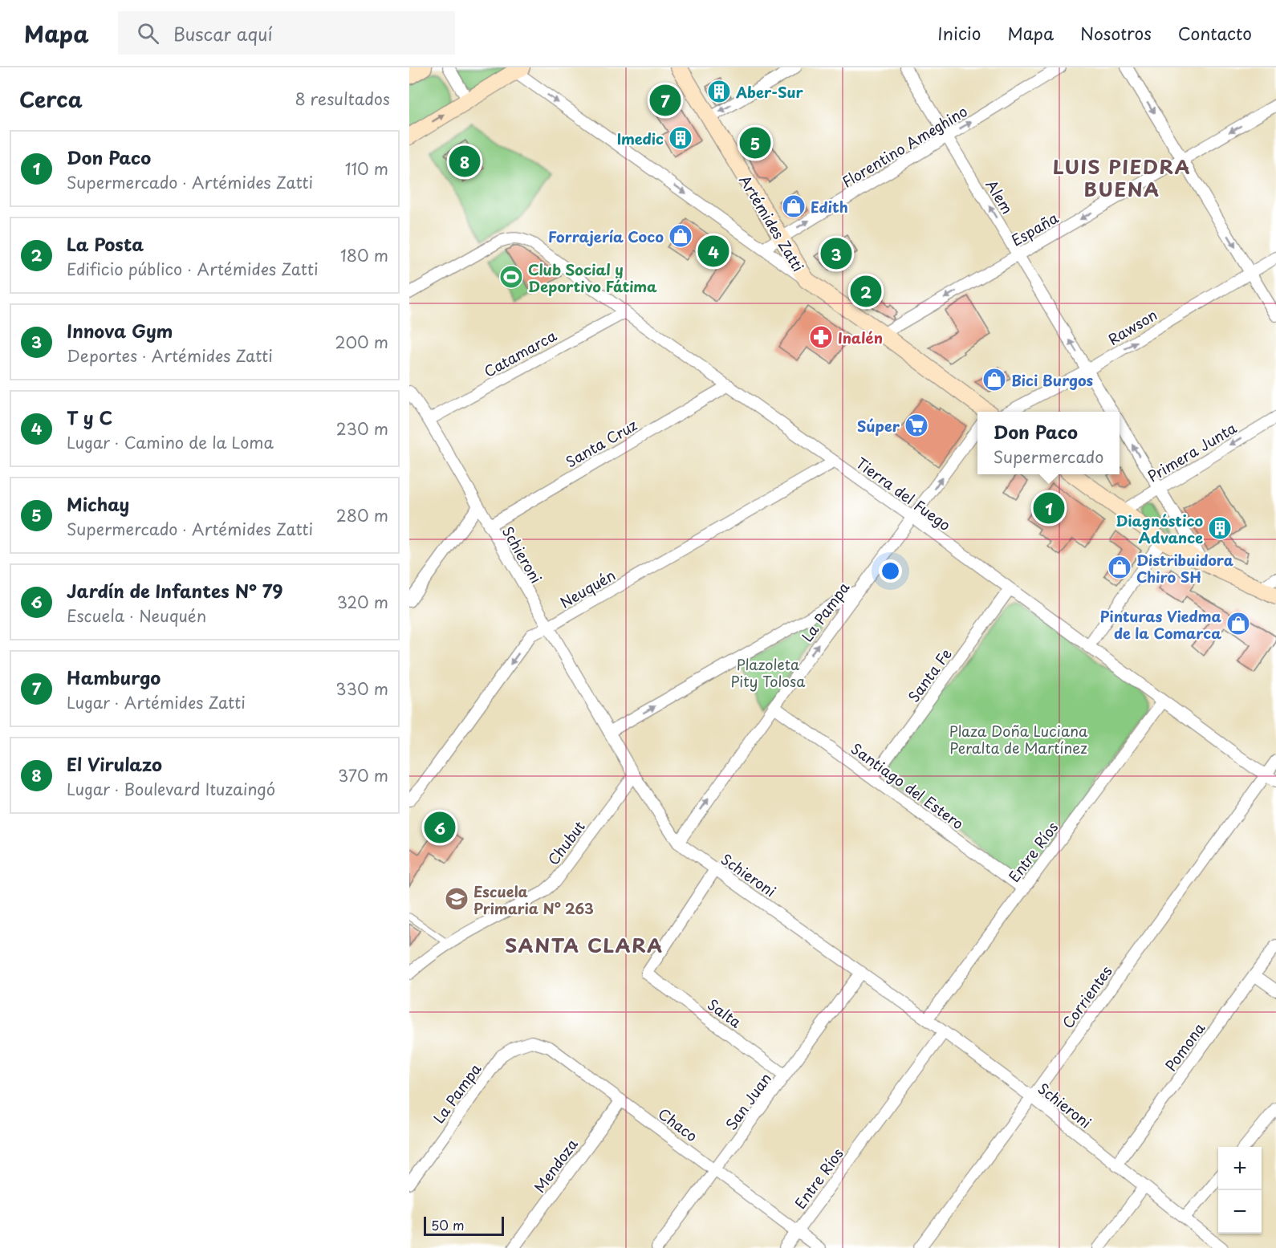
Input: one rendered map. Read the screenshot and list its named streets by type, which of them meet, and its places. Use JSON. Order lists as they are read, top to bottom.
{
  "streets": {
    "main road": ["Artémides Zatti"],
    "street": [
      "Florentino Ameghino",
      "Alem",
      "España",
      "Rawson",
      "Catamarca",
      "Santa Cruz",
      "Primera Junta",
      "Tierra del Fuego",
      "Schieroni",
      "Neuquén",
      "La Pampa",
      "Santa Fe",
      "Santiago del Estero",
      "Chubut",
      "Entre Ríos",
      "Corrientes",
      "Salta",
      "Pomona",
      "San Juan",
      "Chaco",
      "Mendoza"
    ]
  },
  "crossings": [
    ["Florentino Ameghino", "Alem"],
    ["Florentino Ameghino", "Artémides Zatti"],
    ["Alem", "España"],
    ["Alem", "Rawson"],
    ["Alem", "Primera Junta"],
    ["Artémides Zatti", "España"],
    ["Catamarca", "Tierra del Fuego"],
    ["Catamarca", "Schieroni"],
    ["Santa Cruz", "Tierra del Fuego"],
    ["Santa Cruz", "Schieroni"],
    ["Tierra del Fuego", "Neuquén"],
    ["Tierra del Fuego", "La Pampa"],
    ["Tierra del Fuego", "Santa Fe"],
    ["Tierra del Fuego", "Entre Ríos"],
    ["Tierra del Fuego", "Corrientes"],
    ["Schieroni", "Neuquén"],
    ["Schieroni", "La Pampa"],
    ["Schieroni", "Chubut"],
    ["Schieroni", "Entre Ríos"],
    ["Schieroni", "Corrientes"],
    ["Schieroni", "Salta"],
    ["Schieroni", "Pomona"],
    ["Schieroni", "San Juan"],
    ["La Pampa", "Santiago del Estero"],
    ["La Pampa", "Chaco"],
    ["Santa Fe", "Santiago del Estero"],
    ["Santiago del Estero", "Entre Ríos"],
    ["Entre Ríos", "Chaco"],
    ["Salta", "San Juan"],
    ["San Juan", "Chaco"],
    ["Chaco", "Mendoza"]
  ],
  "one_way": [
    "Florentino Ameghino",
    "Alem",
    "España",
    "Rawson",
    "Primera Junta",
    "Neuquén"
  ],
  "districts": ["LUIS PIEDRA BUENA", "SANTA CLARA"],
  "parks": ["Plazoleta Pity Tolosa", "Plaza Doña Luciana Peralta de Martínez"],
  "places": {
    "building": ["Aber-Sur", "Imedic", "Diagnóstico Advance"],
    "shop": [
      "Edith",
      "Forrajería Coco",
      "Bici Burgos",
      "Distribuidora Chiro SH",
      "Pinturas Viedma de la Comarca"
    ],
    "sports": ["Club Social y Deportivo Fátima"],
    "pharmacy": ["Inalén"],
    "supermarket": ["Súper"],
    "school or university": ["Escuela Primaria N° 263"]
  },
  "scale_bar": "50 m",
  "page": {
    "header": "Mapa",
    "search": "Buscar aquí",
    "nav": [
      "Inicio",
      "Mapa",
      "Nosotros",
      "Contacto"
    ],
    "heading": ["Cerca", "8 resultados"],
    "pins": [
      "7",
      "5",
      "8",
      "4",
      "3",
      "2",
      "1",
      "6"
    ],
    "list": [
      {
        "mark": "1",
        "name": "Don Paco",
        "note": "Supermercado · Artémides Zatti",
        "value": "110 m"
      },
      {
        "mark": "2",
        "name": "La Posta",
        "note": "Edificio público · Artémides Zatti",
        "value": "180 m"
      },
      {
        "mark": "3",
        "name": "Innova Gym",
        "note": "Deportes · Artémides Zatti",
        "value": "200 m"
      },
      {
        "mark": "4",
        "name": "T y C",
        "note": "Lugar · Camino de la Loma",
        "value": "230 m"
      },
      {
        "mark": "5",
        "name": "Michay",
        "note": "Supermercado · Artémides Zatti",
        "value": "280 m"
      },
      {
        "mark": "6",
        "name": "Jardín de Infantes N° 79",
        "note": "Escuela · Neuquén",
        "value": "320 m"
      },
      {
        "mark": "7",
        "name": "Hamburgo",
        "note": "Lugar · Artémides Zatti",
        "value": "330 m"
      },
      {
        "mark": "8",
        "name": "El Virulazo",
        "note": "Lugar · Boulevard Ituzaingó",
        "value": "370 m"
      }
    ],
    "popup": ["Don Paco", "Supermercado"],
    "map_buttons": ["+", "−"],
    "scale": "50 m"
  }
}
